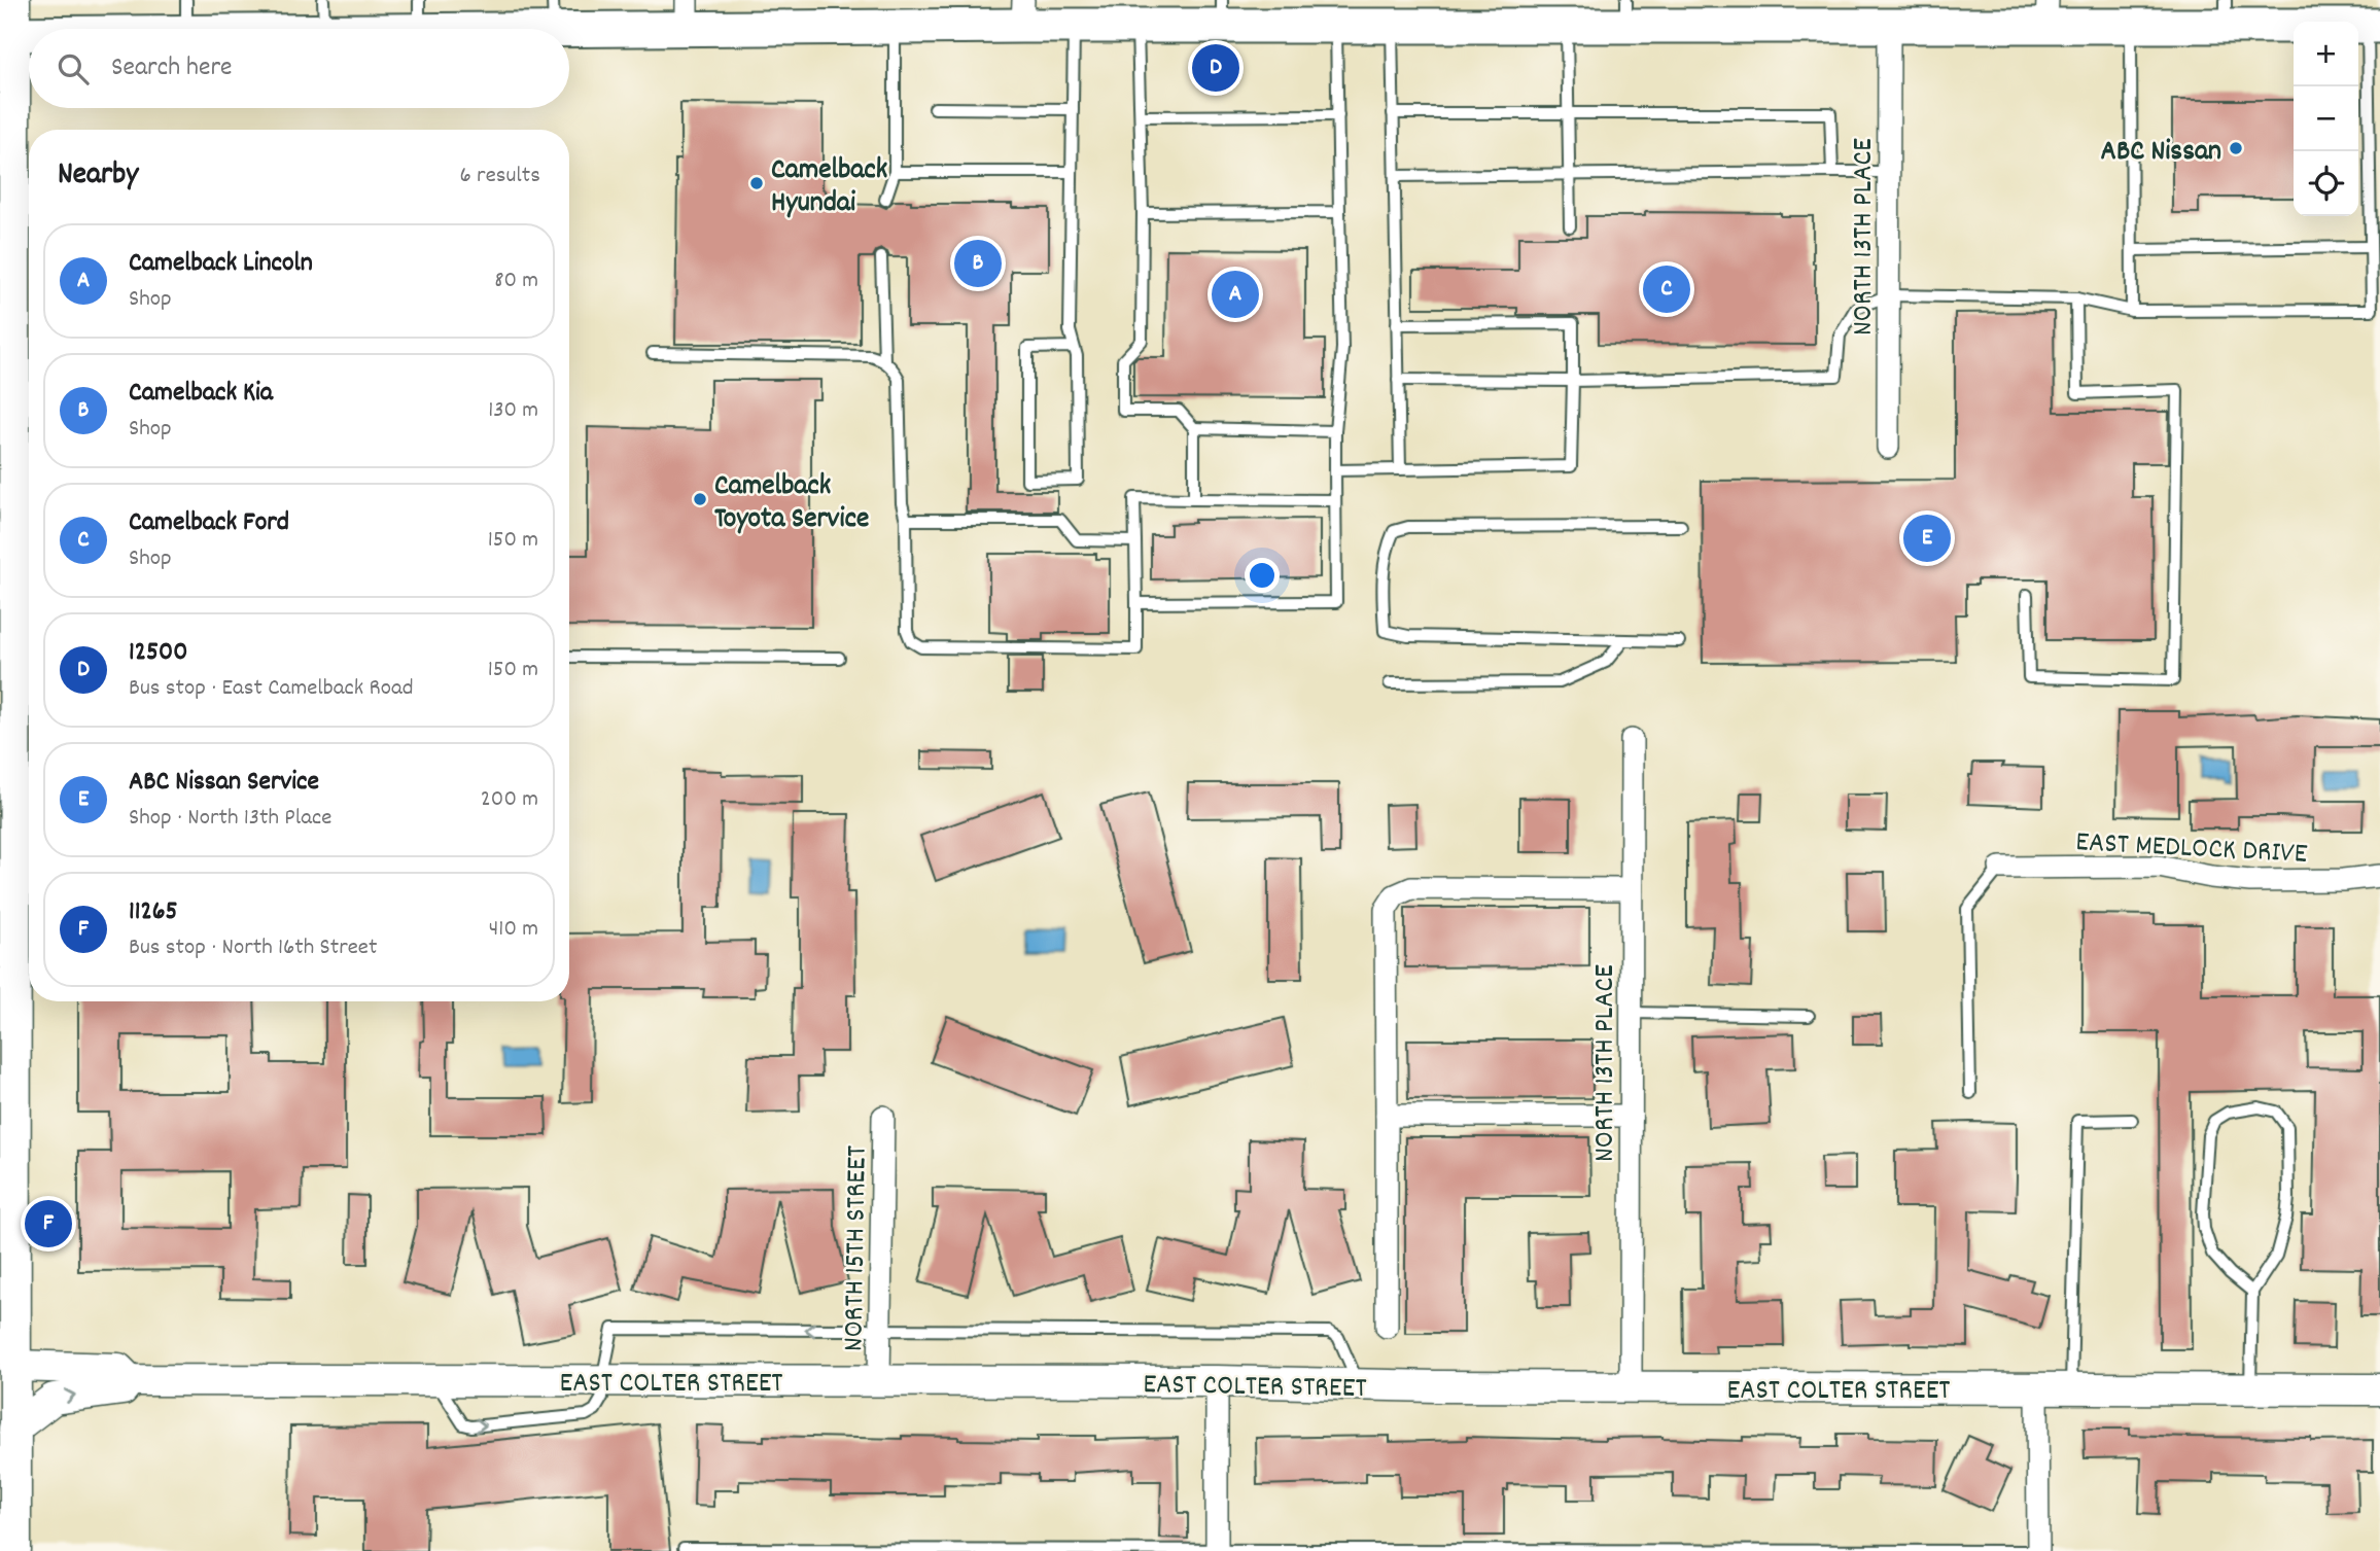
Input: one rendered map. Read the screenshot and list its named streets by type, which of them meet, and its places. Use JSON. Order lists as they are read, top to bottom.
{
  "streets": {
    "street": [
      "NORTH 13TH PLACE",
      "EAST MEDLOCK DRIVE",
      "NORTH 15TH STREET",
      "EAST COLTER STREET"
    ]
  },
  "crossings": [
    ["NORTH 13TH PLACE", "EAST COLTER STREET"],
    ["NORTH 15TH STREET", "EAST COLTER STREET"]
  ],
  "places": ["ABC Nissan", "Camelback Hyundai", "Camelback Toyota Service"],
  "page": {
    "map_buttons": ["+", "−"],
    "search": "Search here",
    "pins": [
      "D",
      "B",
      "C",
      "A",
      "E",
      "F"
    ],
    "heading": ["Nearby", "6 results"],
    "list": [
      {
        "mark": "A",
        "name": "Camelback Lincoln",
        "note": "Shop",
        "value": "80 m"
      },
      {
        "mark": "B",
        "name": "Camelback Kia",
        "note": "Shop",
        "value": "130 m"
      },
      {
        "mark": "C",
        "name": "Camelback Ford",
        "note": "Shop",
        "value": "150 m"
      },
      {
        "mark": "D",
        "name": "12500",
        "note": "Bus stop · East Camelback Road",
        "value": "150 m"
      },
      {
        "mark": "E",
        "name": "ABC Nissan Service",
        "note": "Shop · North 13th Place",
        "value": "200 m"
      },
      {
        "mark": "F",
        "name": "11265",
        "note": "Bus stop · North 16th Street",
        "value": "410 m"
      }
    ]
  }
}
